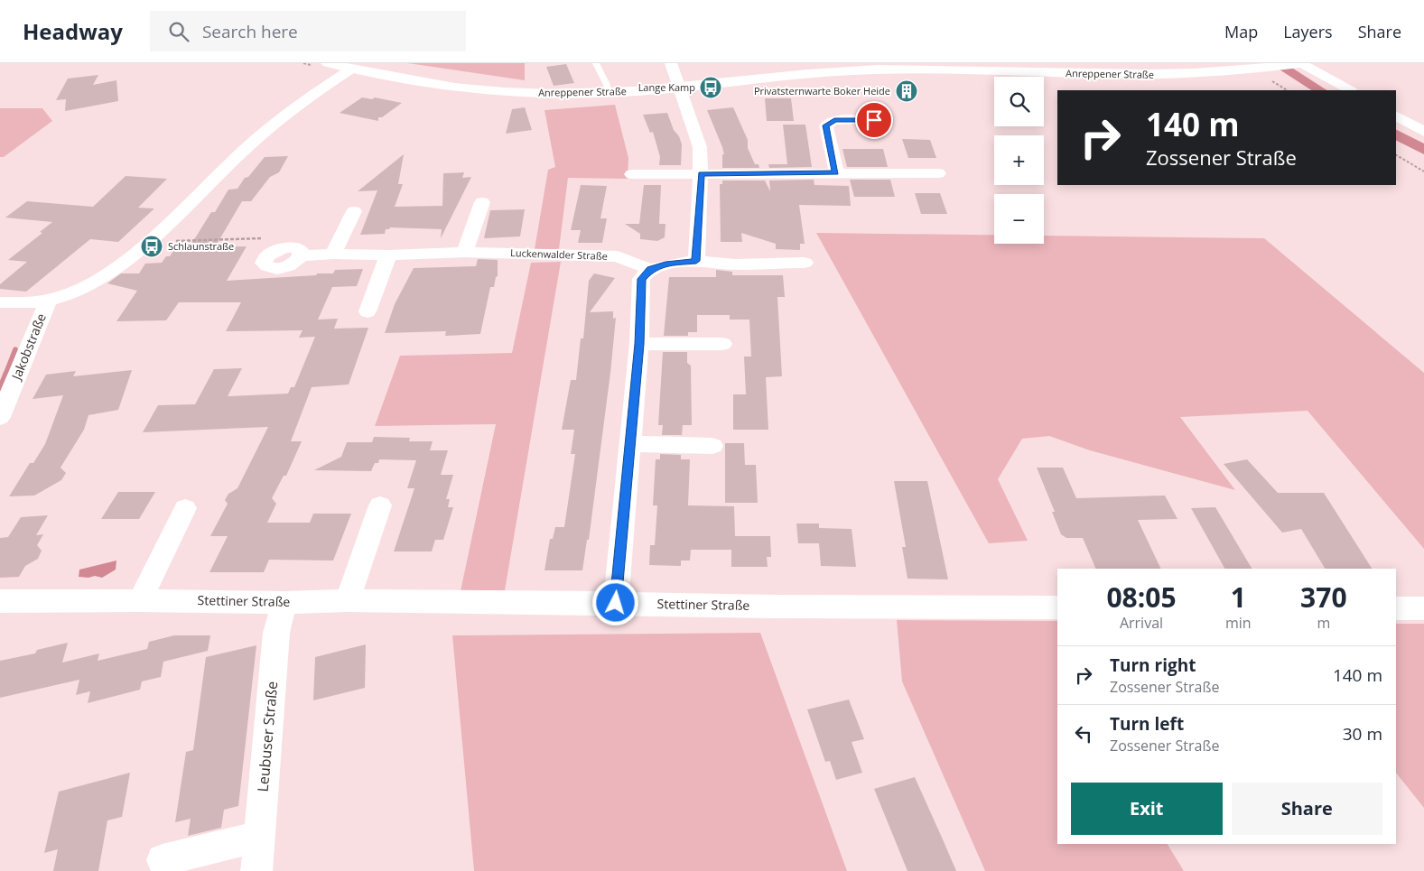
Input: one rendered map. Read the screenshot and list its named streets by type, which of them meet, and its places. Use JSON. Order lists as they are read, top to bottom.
{
  "streets": {
    "street": [
      "Anreppener Straße",
      "Luckenwalder Straße",
      "Jakobstraße",
      "Stettiner Straße",
      "Leubuser Straße"
    ]
  },
  "crossings": [
    ["Stettiner Straße", "Leubuser Straße"]
  ],
  "places": {
    "bus stop": ["Lange Kamp", "Schlaunstraße"],
    "building": ["Privatsternwarte Boker Heide"]
  },
  "page": {
    "header": "Headway",
    "search": "Search here",
    "nav": ["Map", "Layers", "Share"],
    "map_buttons": ["+", "−"],
    "turn": ["140 m", "Zossener Straße"],
    "eta": [
      "08:05",
      "Arrival",
      "1",
      "min",
      "370",
      "m"
    ],
    "list": [
      {
        "name": "Turn right",
        "note": "Zossener Straße",
        "value": "140 m"
      },
      {
        "name": "Turn left",
        "note": "Zossener Straße",
        "value": "30 m"
      }
    ],
    "buttons": ["Exit", "Share"]
  }
}
